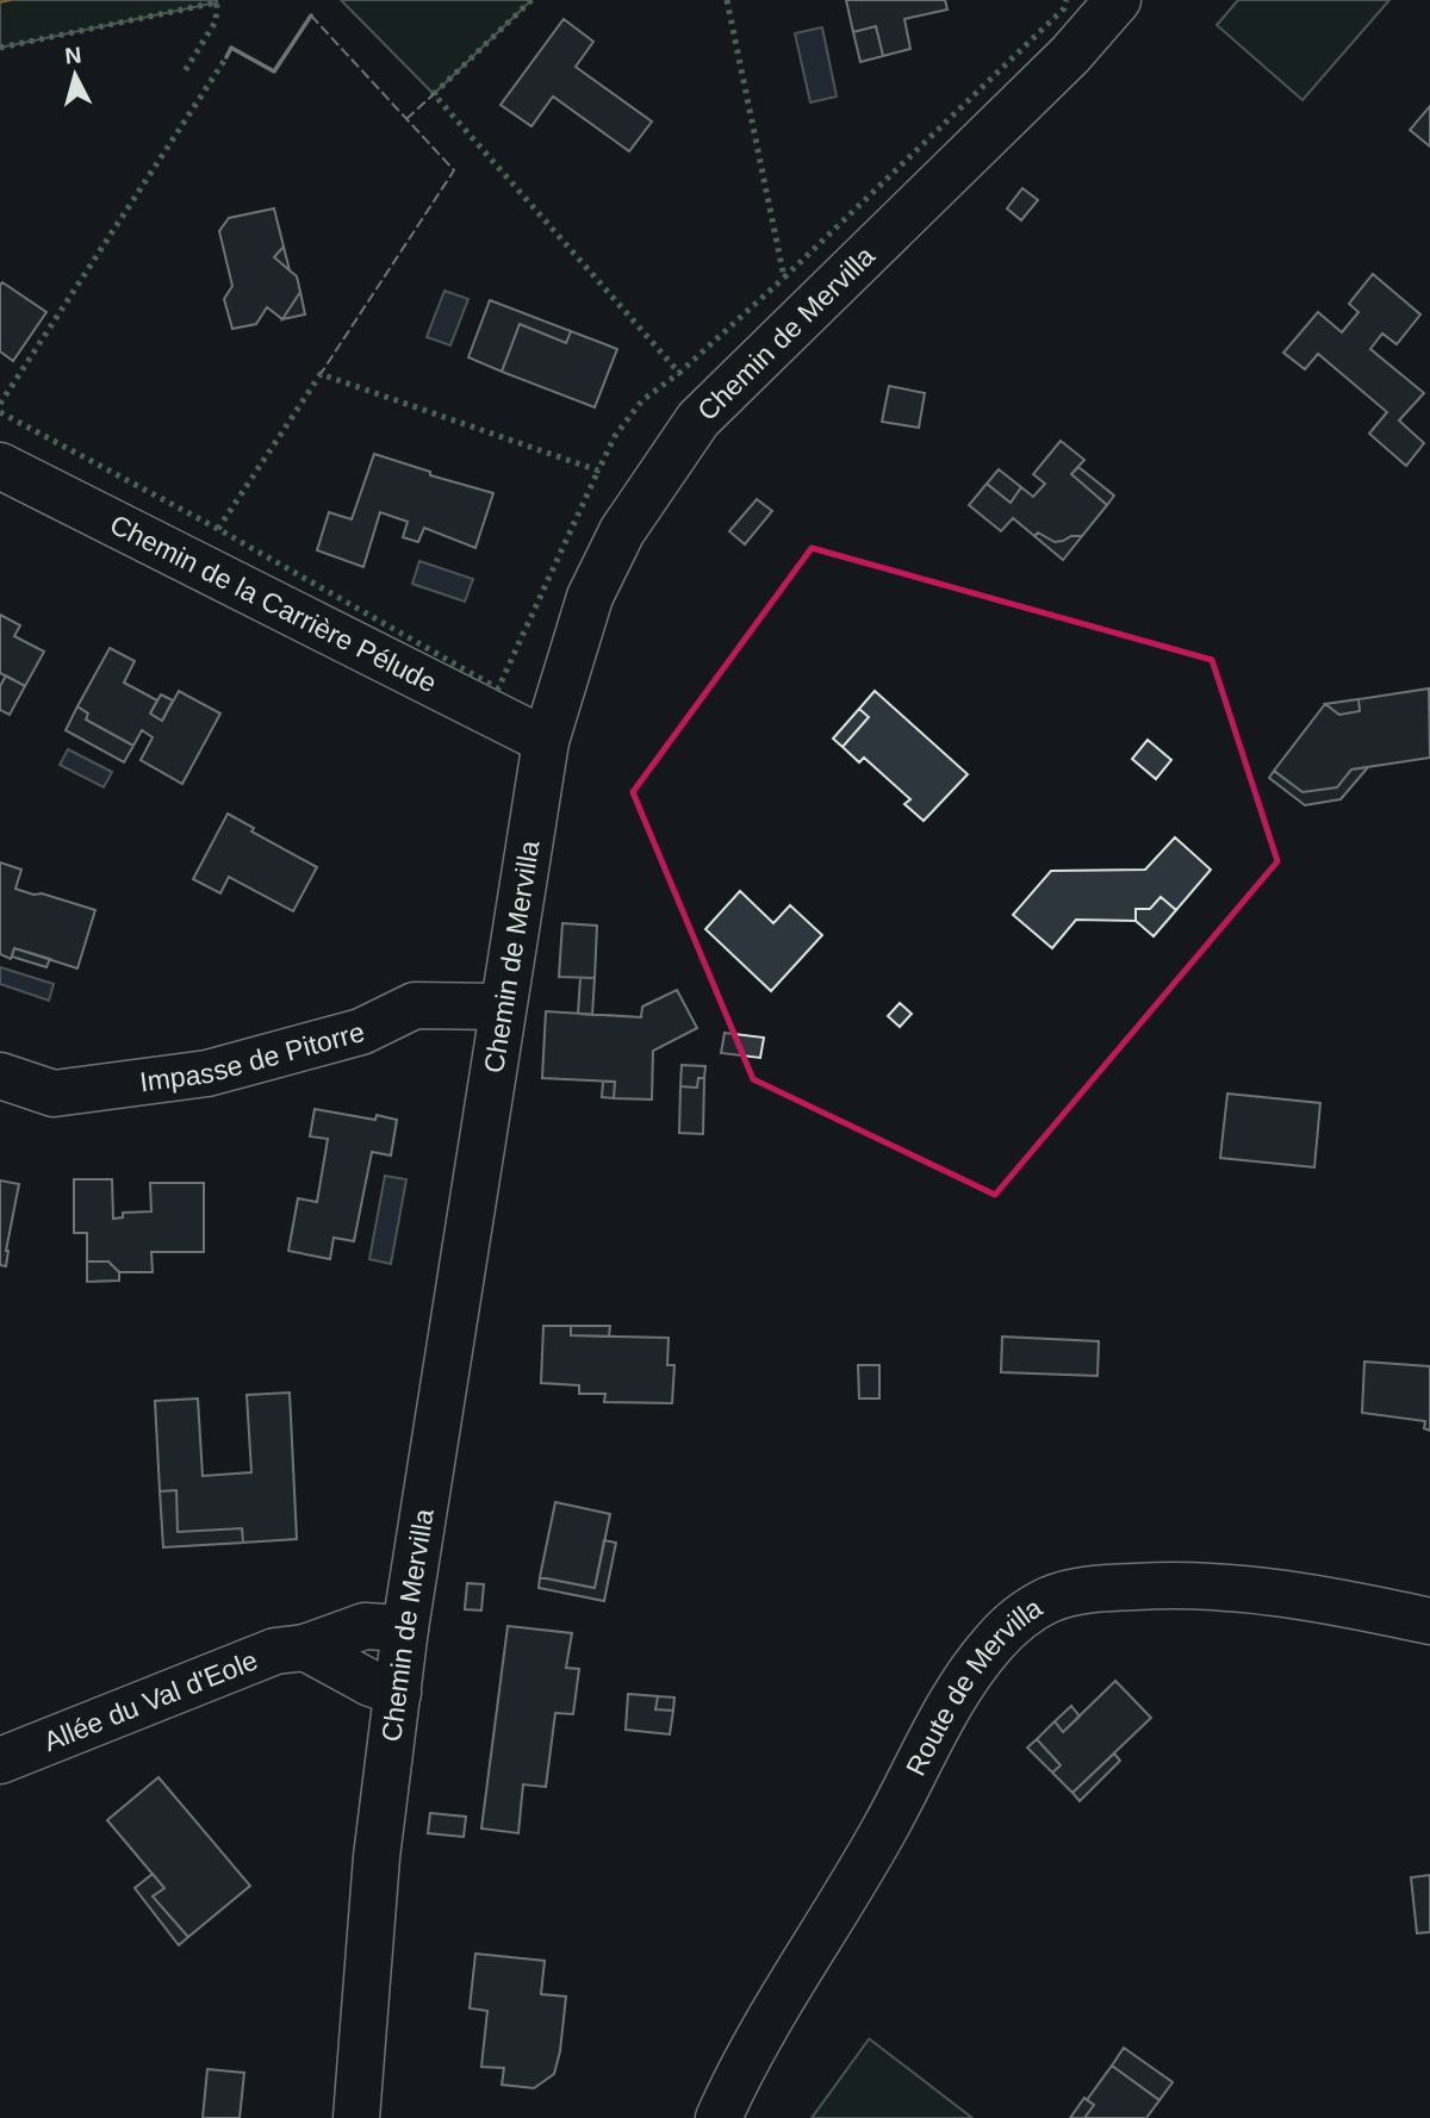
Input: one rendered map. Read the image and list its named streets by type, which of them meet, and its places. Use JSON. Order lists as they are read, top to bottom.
{
  "streets": {
    "street": [
      "Chemin de Mervilla",
      "Chemin de la Carrière Pélude",
      "Impasse de Pitorre",
      "Route de Mervilla",
      "Allée du Val d'Eole"
    ]
  },
  "crossings": [
    ["Chemin de Mervilla", "Chemin de la Carrière Pélude"],
    ["Chemin de Mervilla", "Impasse de Pitorre"],
    ["Chemin de Mervilla", "Allée du Val d'Eole"]
  ],
  "north": "top"
}
